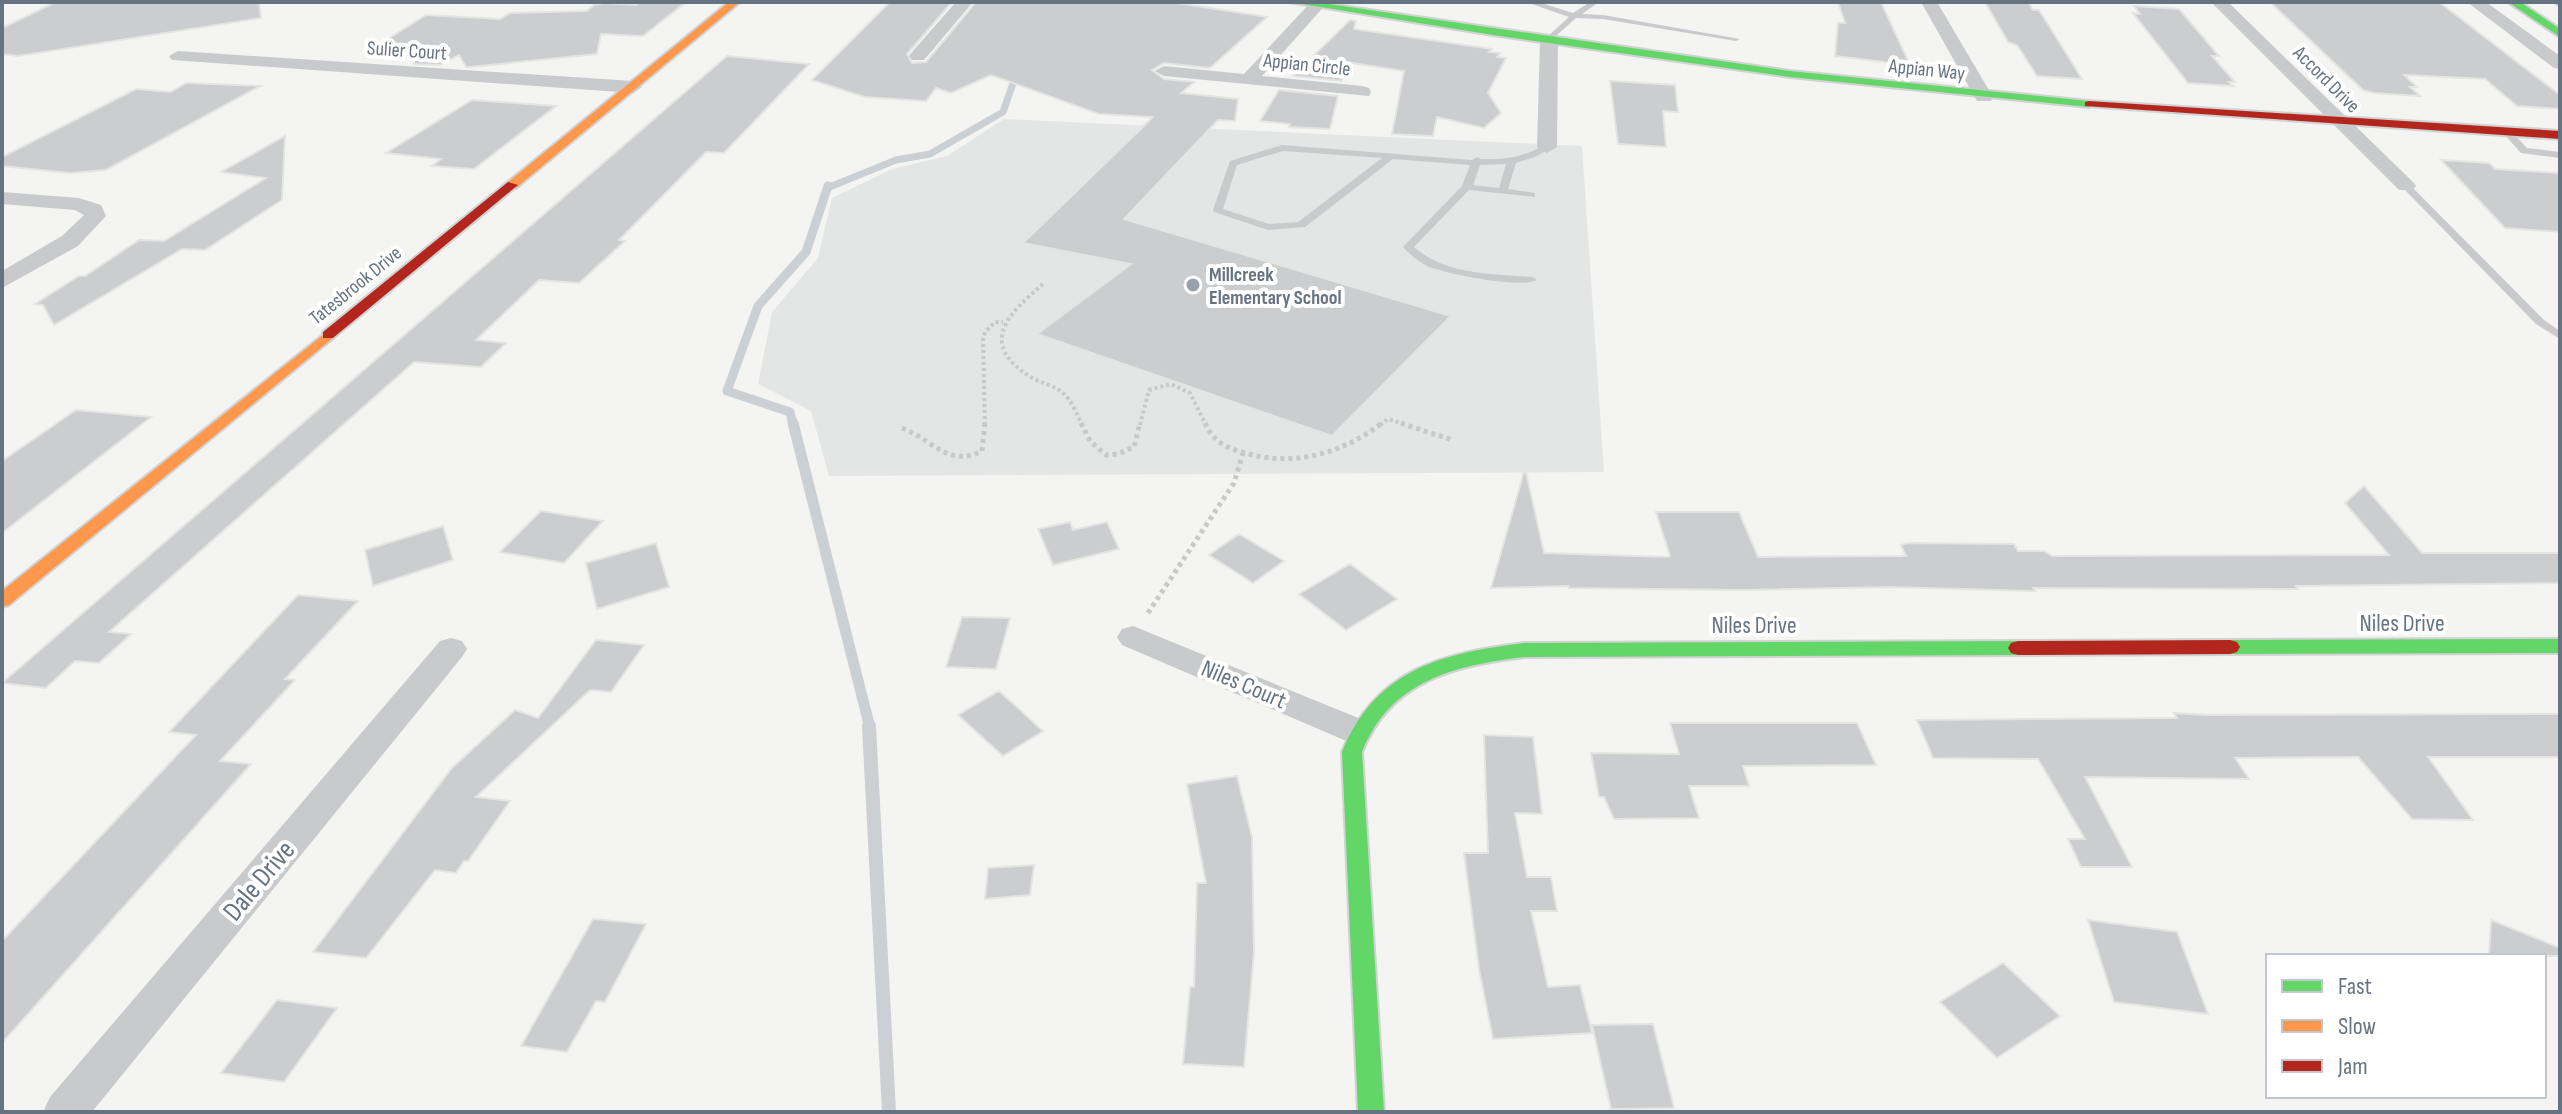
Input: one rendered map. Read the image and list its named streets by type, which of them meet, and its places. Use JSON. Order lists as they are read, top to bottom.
{
  "streets": {
    "street": [
      "Sulier Court",
      "Appian Circle",
      "Appian Way",
      "Accord Drive",
      "Tatesbrook Drive",
      "Niles Drive",
      "Niles Court",
      "Dale Drive"
    ]
  },
  "crossings": [
    ["Sulier Court", "Tatesbrook Drive"],
    ["Appian Circle", "Appian Way"],
    ["Appian Way", "Accord Drive"],
    ["Niles Drive", "Niles Court"]
  ],
  "places": ["Millcreek Elementary School"],
  "legend": ["Fast", "Slow", "Jam"]
}
